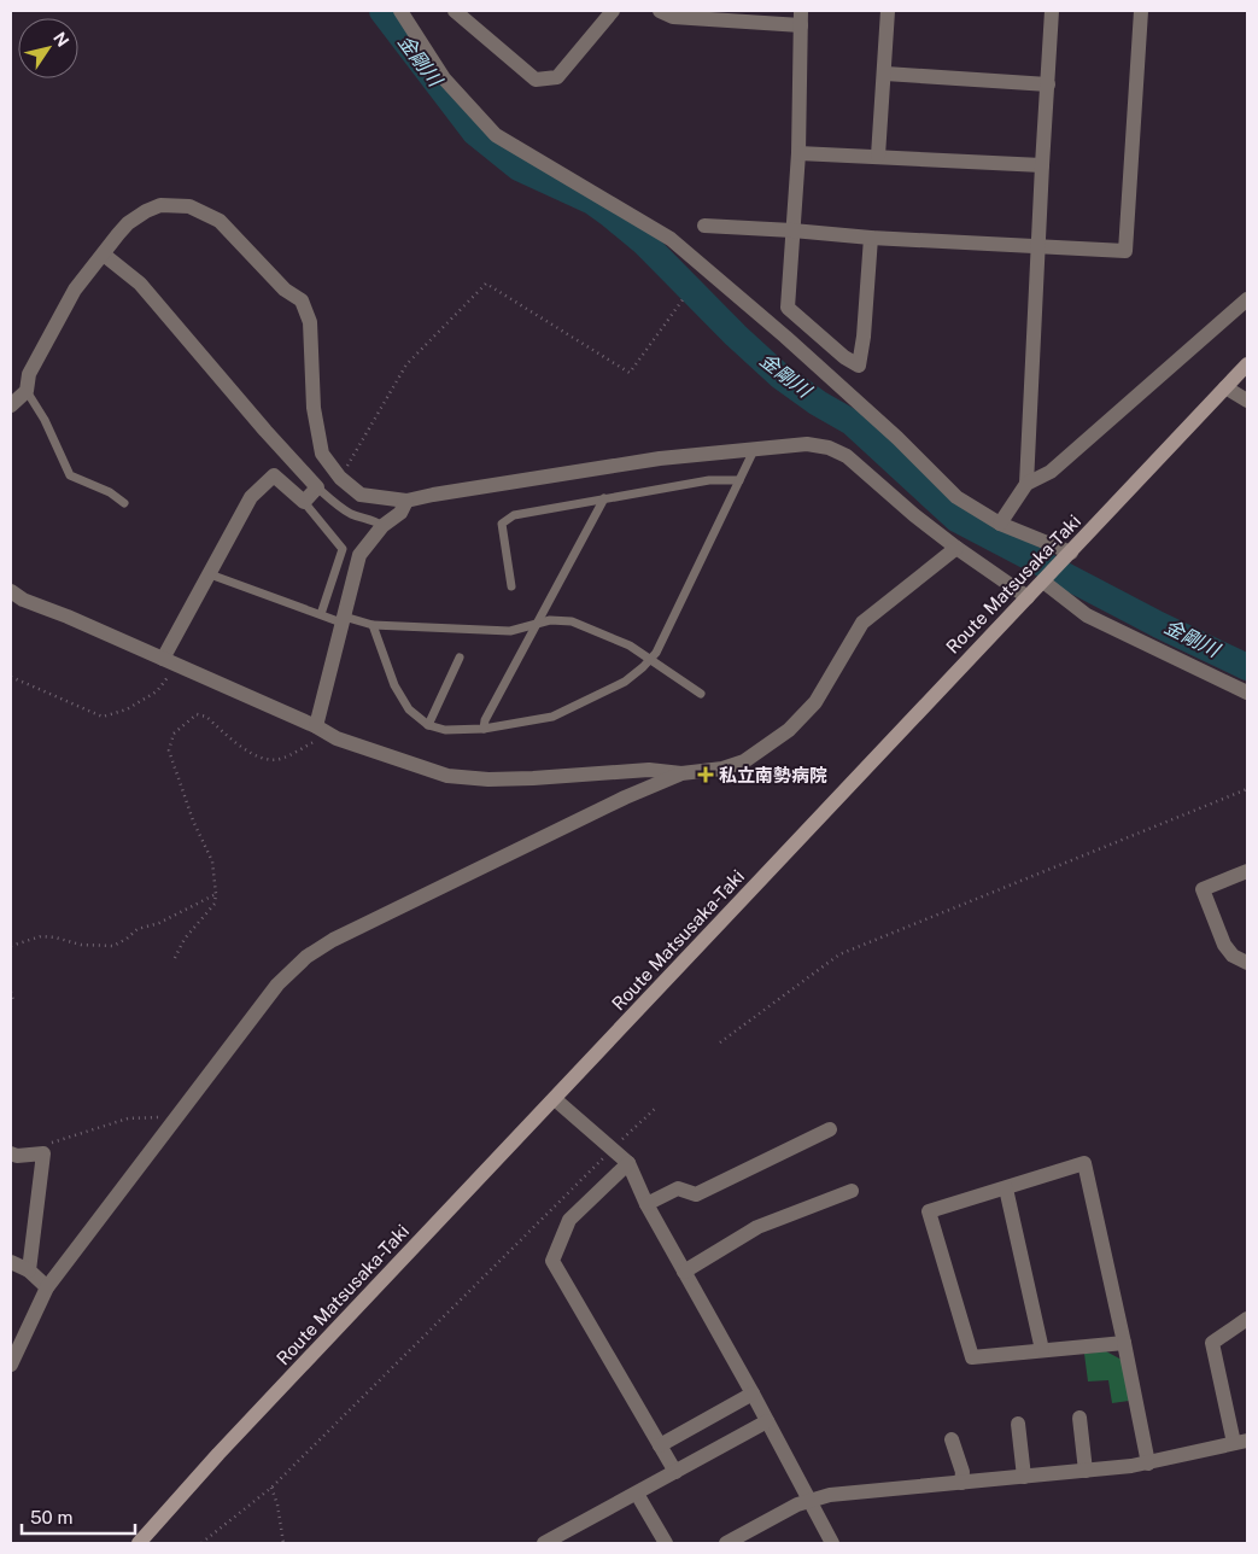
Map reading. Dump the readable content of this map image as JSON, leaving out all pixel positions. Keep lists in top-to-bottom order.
{
  "streets": {
    "main road": ["Route Matsusaka-Taki"]
  },
  "water": ["金剛川"],
  "places": {
    "health": ["私立南勢病院"]
  },
  "scale_bar": "50 m",
  "north": "top right"
}
